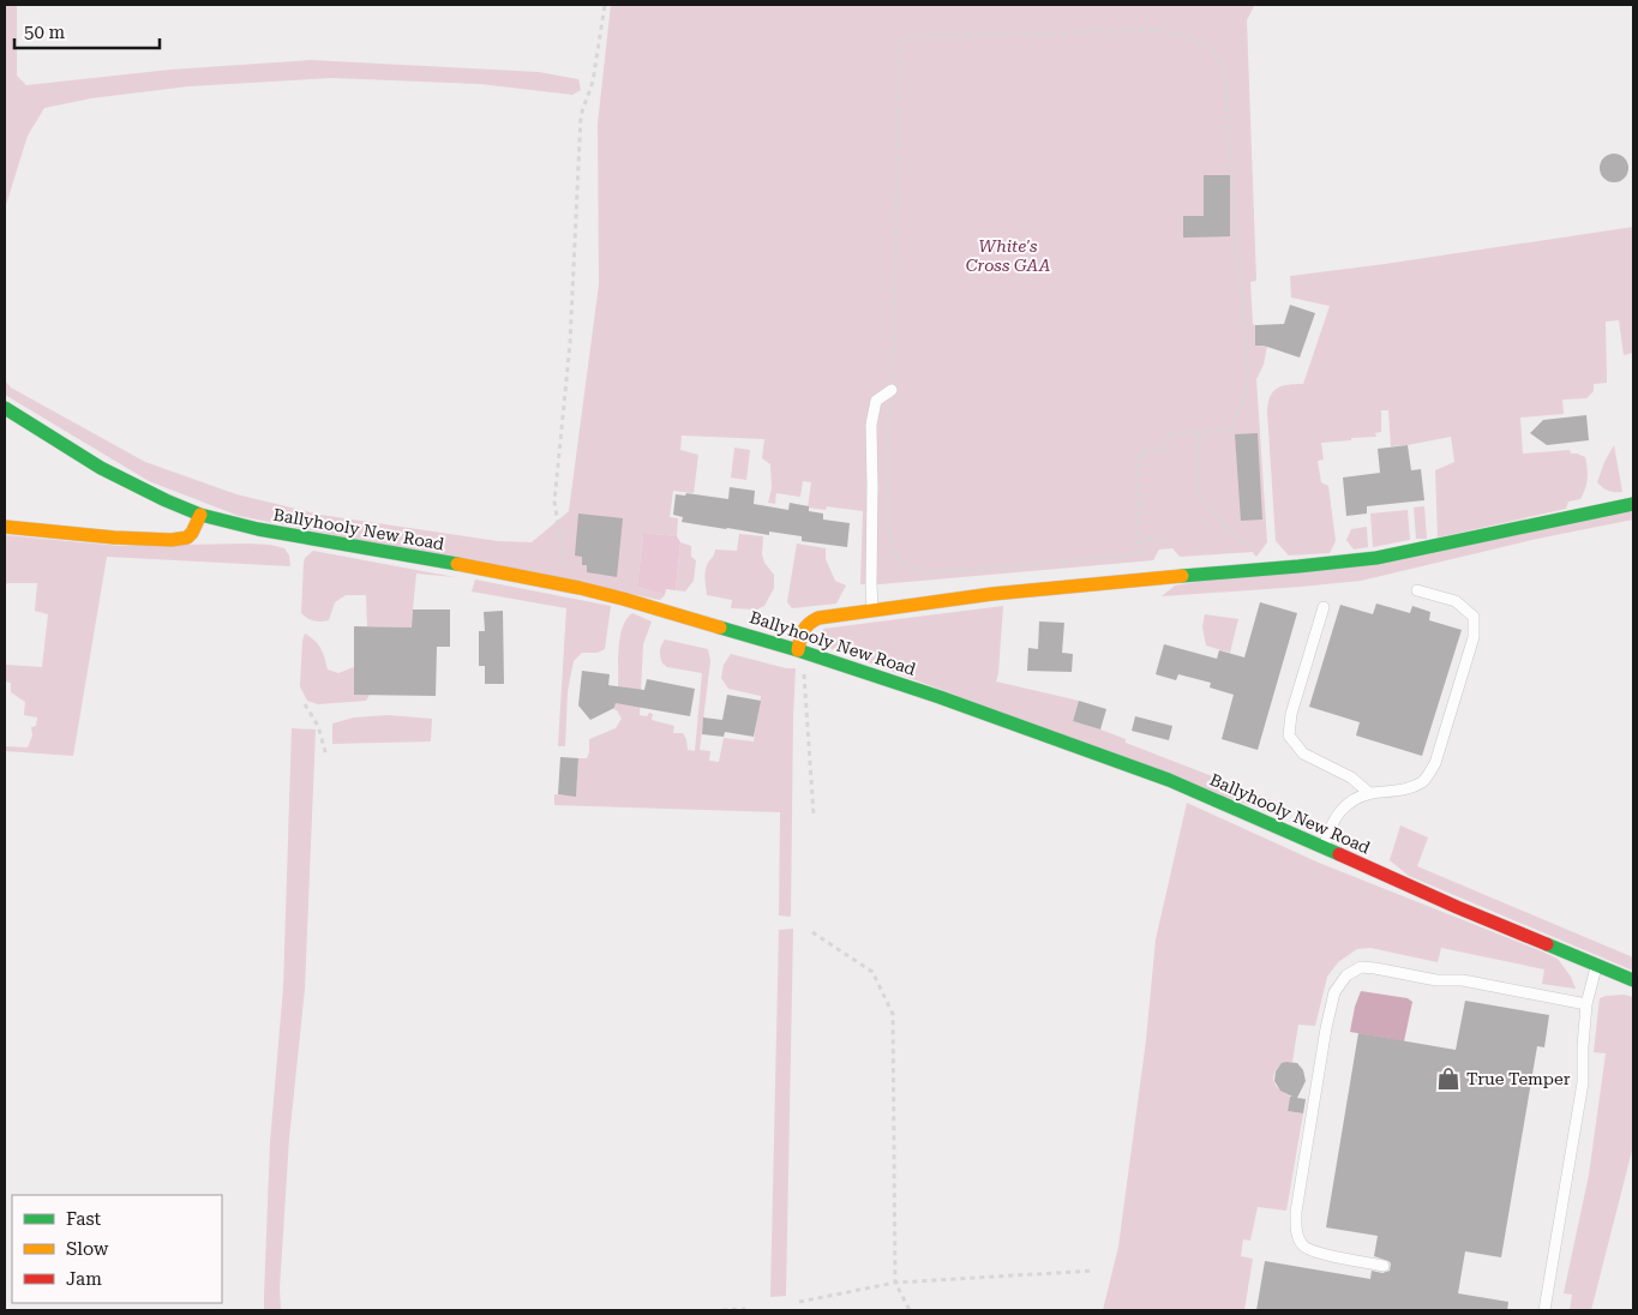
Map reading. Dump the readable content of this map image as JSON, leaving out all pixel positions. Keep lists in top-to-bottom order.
{
  "streets": {
    "main road": ["Ballyhooly New Road"]
  },
  "parks": ["White's Cross GAA"],
  "places": {
    "shop": ["True Temper"]
  },
  "legend": ["Fast", "Slow", "Jam"],
  "scale_bar": "50 m"
}
